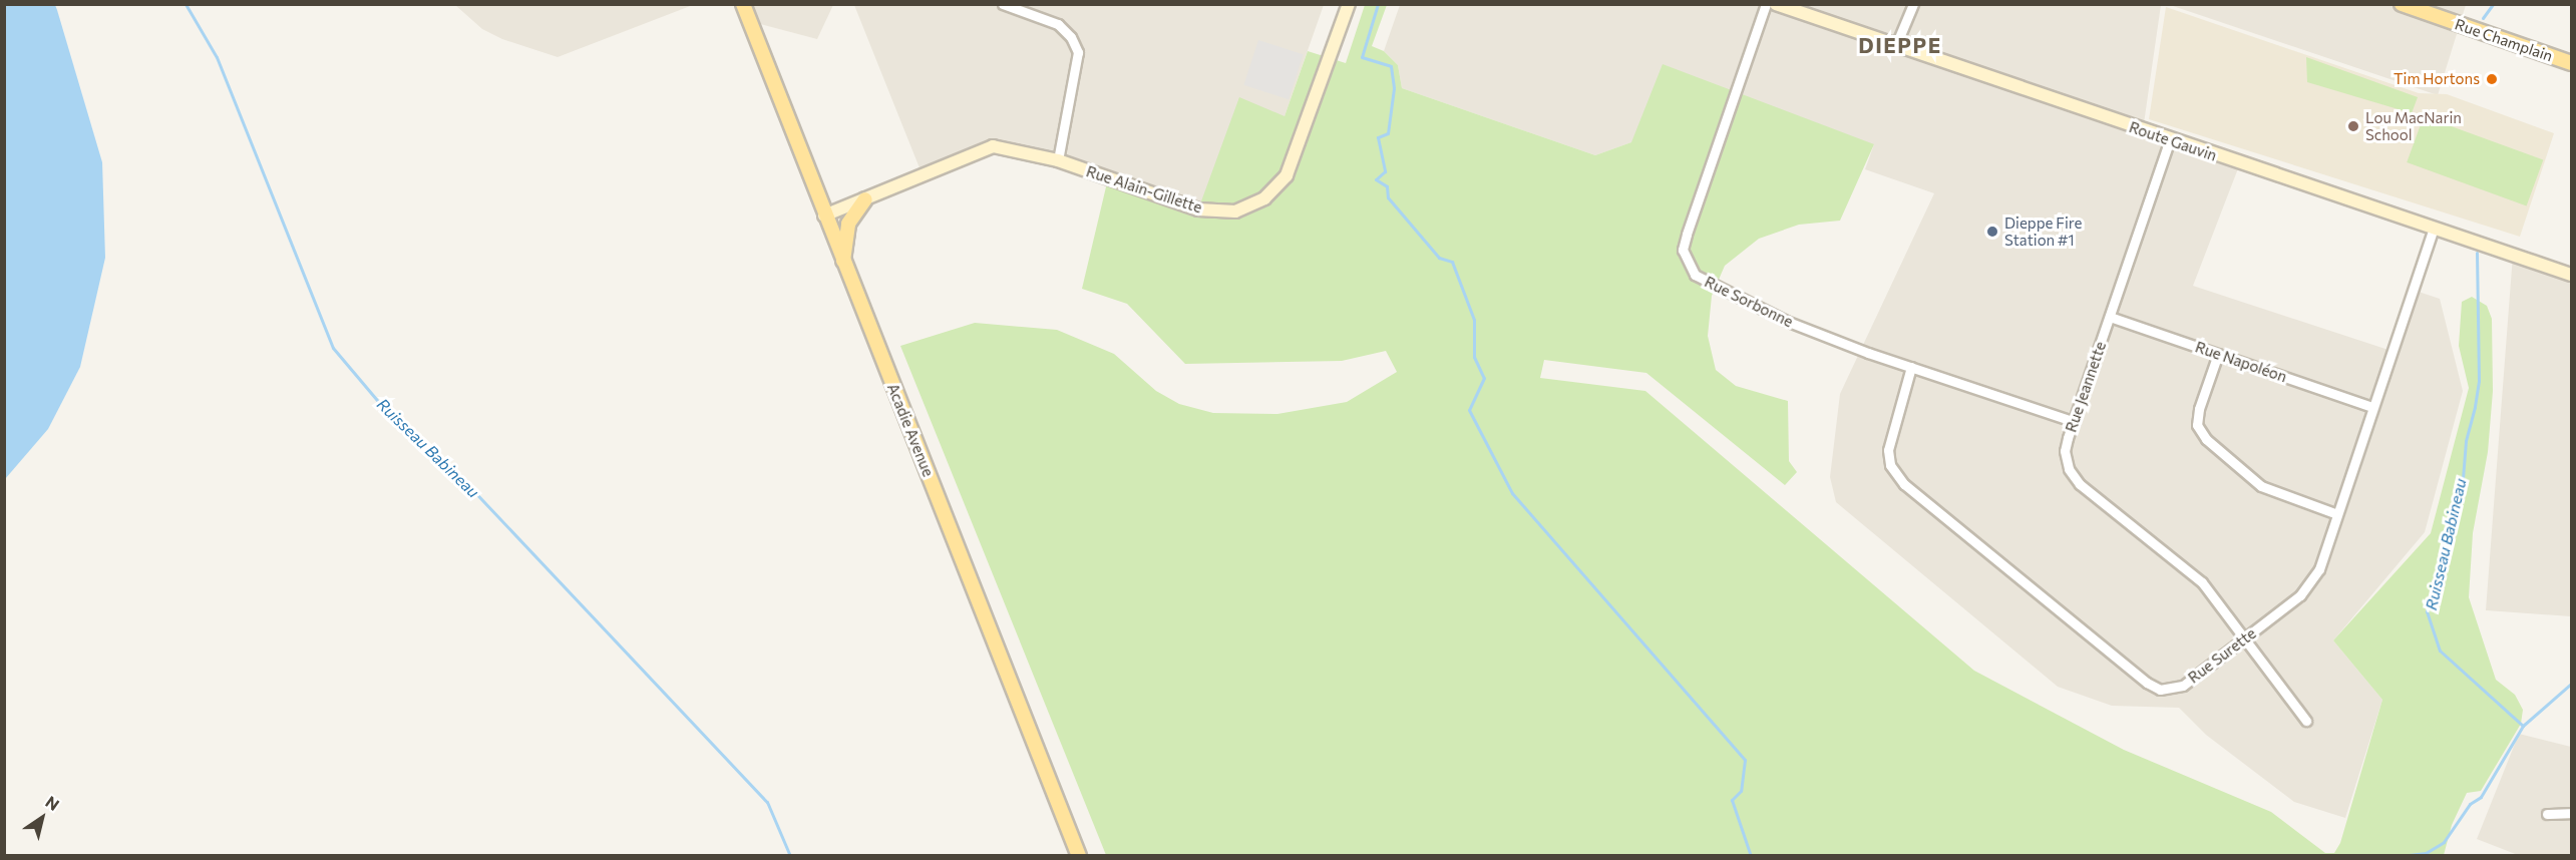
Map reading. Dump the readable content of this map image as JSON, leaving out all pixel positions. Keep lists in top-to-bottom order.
{
  "streets": {
    "main road": ["Rue Champlain", "Acadie Avenue"],
    "street": [
      "Route Gauvin",
      "Rue Alain-Gillette",
      "Rue Sorbonne",
      "Rue Napoléon",
      "Rue Jeannette",
      "Rue Surette"
    ]
  },
  "crossings": [
    ["Route Gauvin", "Rue Jeannette"],
    ["Route Gauvin", "Rue Surette"],
    ["Rue Alain-Gillette", "Acadie Avenue"],
    ["Rue Sorbonne", "Rue Jeannette"],
    ["Rue Sorbonne", "Rue Surette"],
    ["Rue Napoléon", "Rue Jeannette"],
    ["Rue Napoléon", "Rue Surette"],
    ["Rue Jeannette", "Rue Surette"]
  ],
  "districts": ["DIEPPE"],
  "water": ["Ruisseau Babineau"],
  "places": ["Tim Hortons", "Lou MacNarin School", "Dieppe Fire Station #1"],
  "north": "top right"
}
